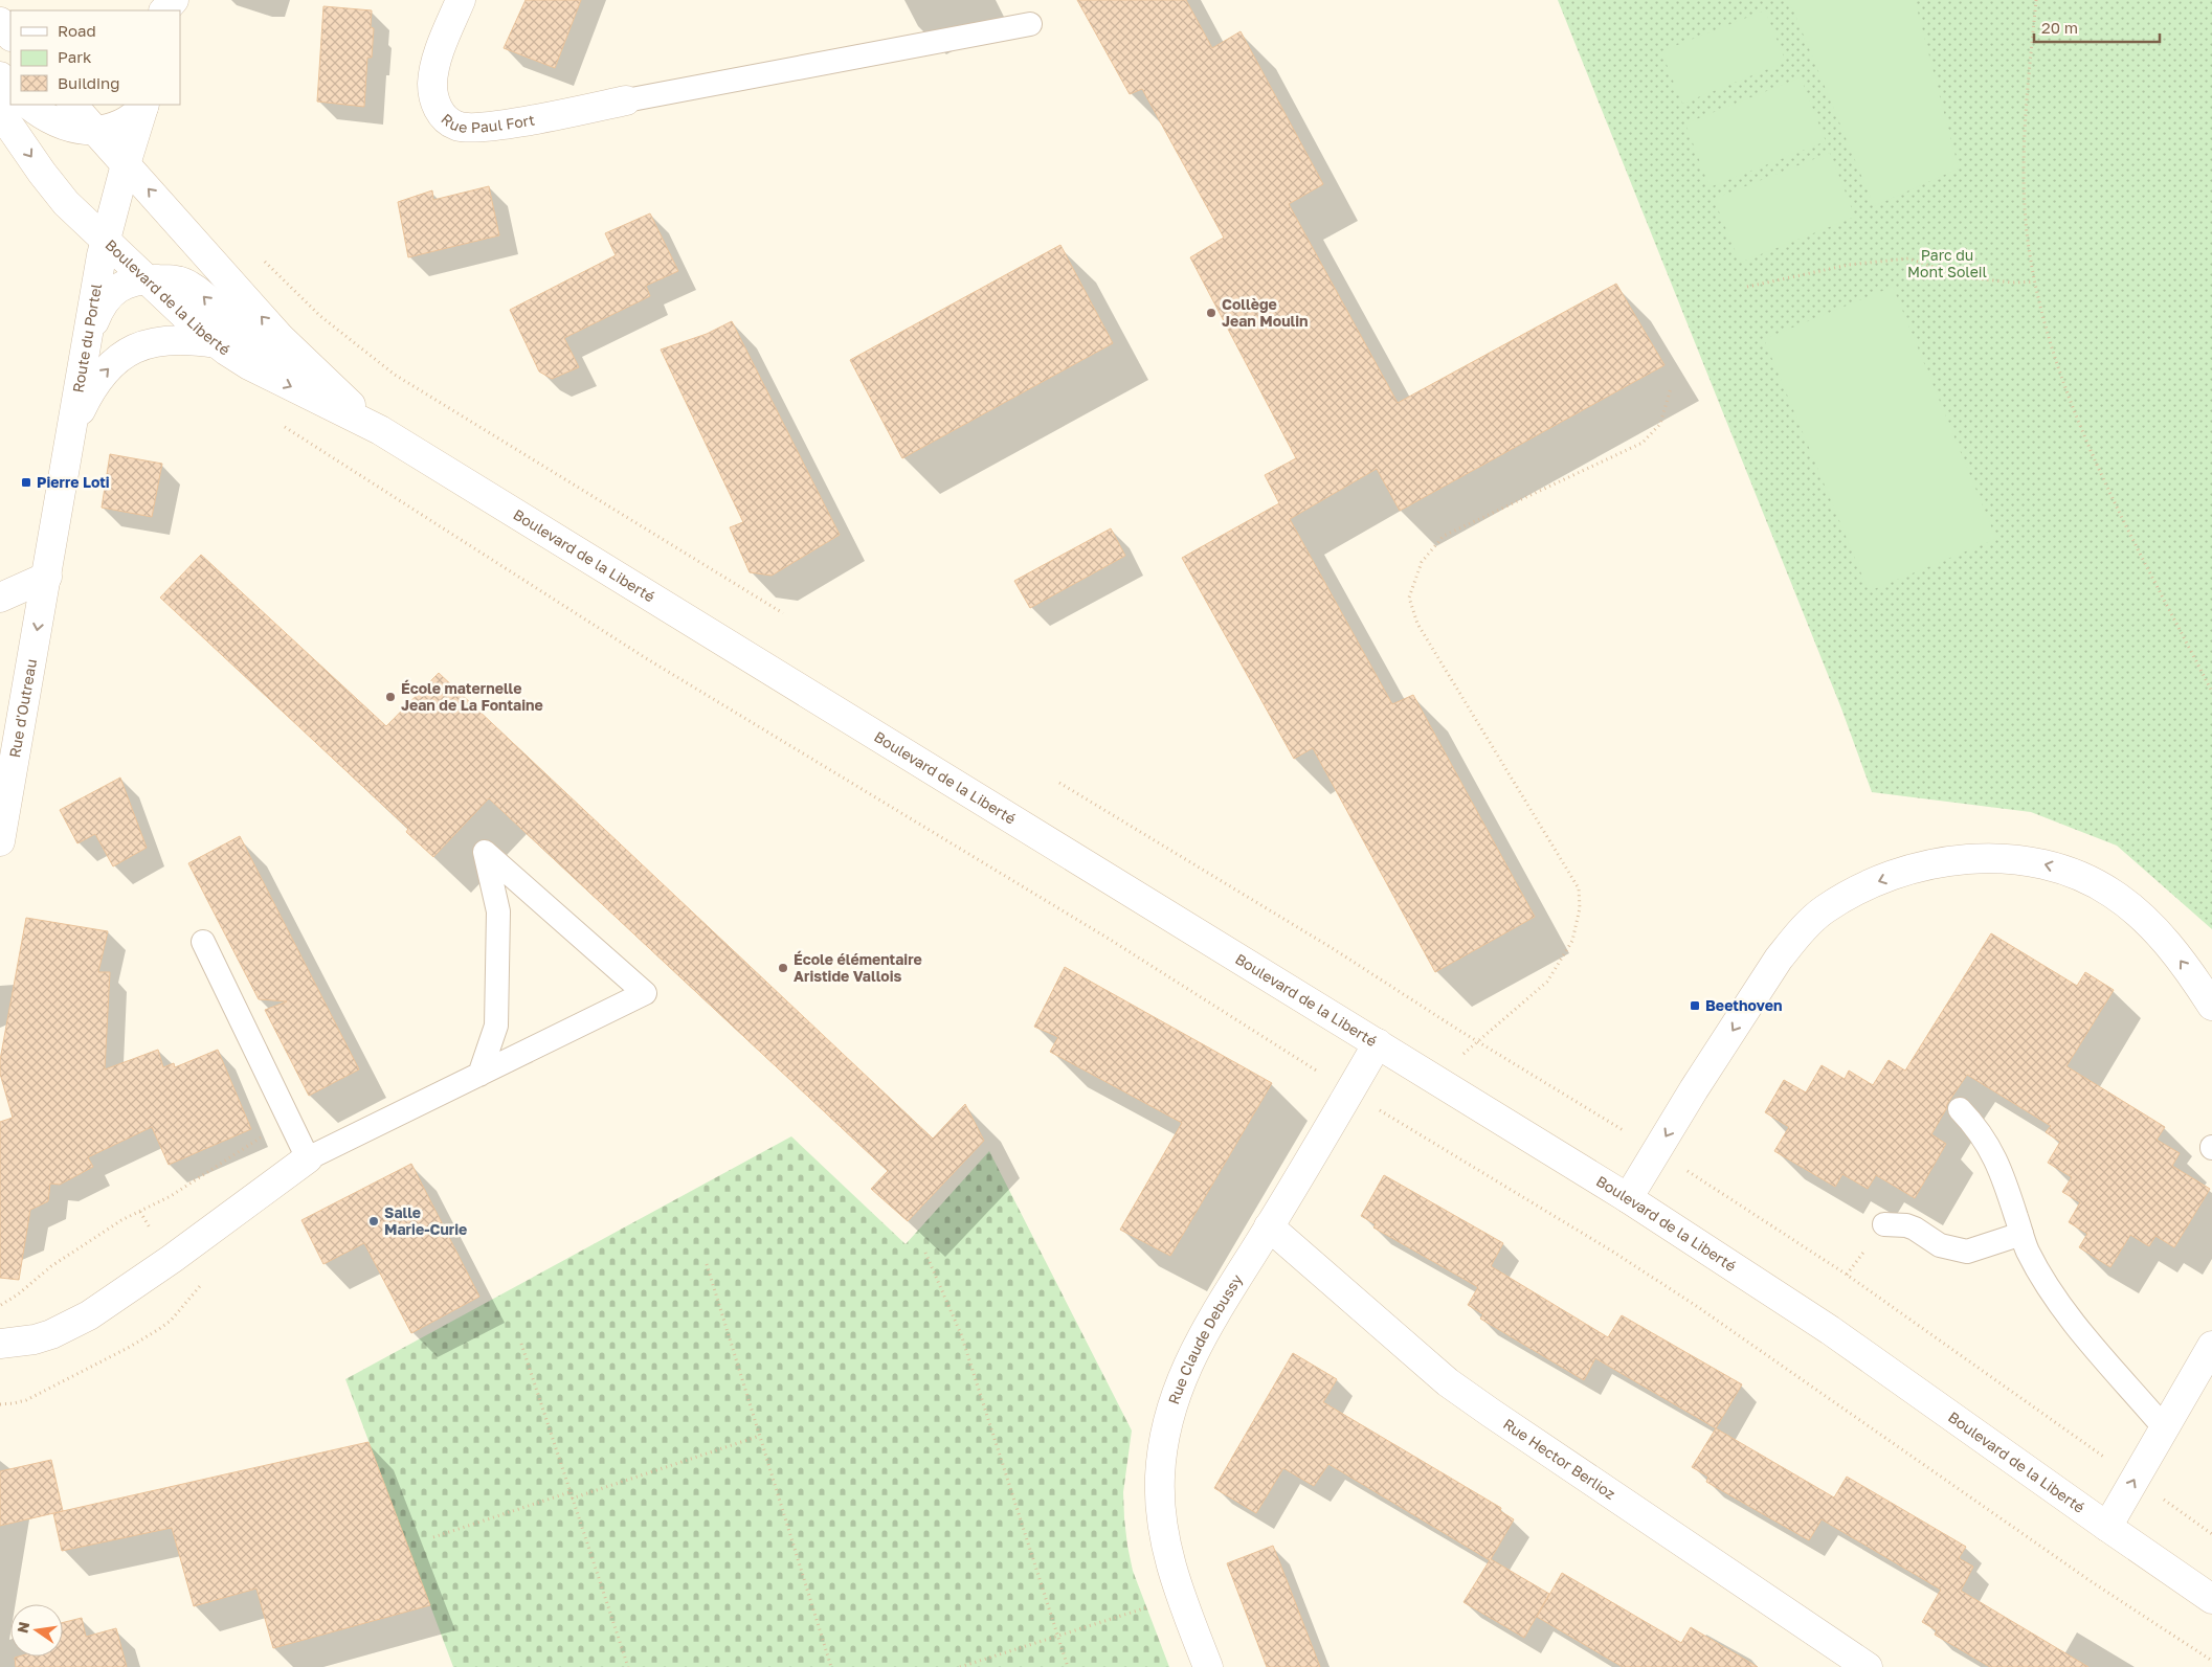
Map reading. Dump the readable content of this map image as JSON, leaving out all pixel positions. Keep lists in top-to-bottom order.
{
  "streets": {
    "street": [
      "Rue Paul Fort",
      "Boulevard de la Liberté",
      "Route du Portel",
      "Rue d'Outreau",
      "Rue Claude Debussy",
      "Rue Hector Berlioz"
    ]
  },
  "crossings": [
    ["Boulevard de la Liberté", "Route du Portel"],
    ["Boulevard de la Liberté", "Rue Claude Debussy"],
    ["Route du Portel", "Rue d'Outreau"],
    ["Rue Claude Debussy", "Rue Hector Berlioz"]
  ],
  "one_way": ["Rue d'Outreau"],
  "parks": ["Parc du Mont Soleil"],
  "places": {
    "other": [
      "Collège Jean Moulin",
      "École maternelle Jean de La Fontaine",
      "École élémentaire Aristide Vallois",
      "Salle Marie-Curie"
    ],
    "transit": ["Pierre Loti", "Beethoven"]
  },
  "legend": ["Road", "Park", "Building"],
  "scale_bar": "20 m",
  "north": "left"
}
